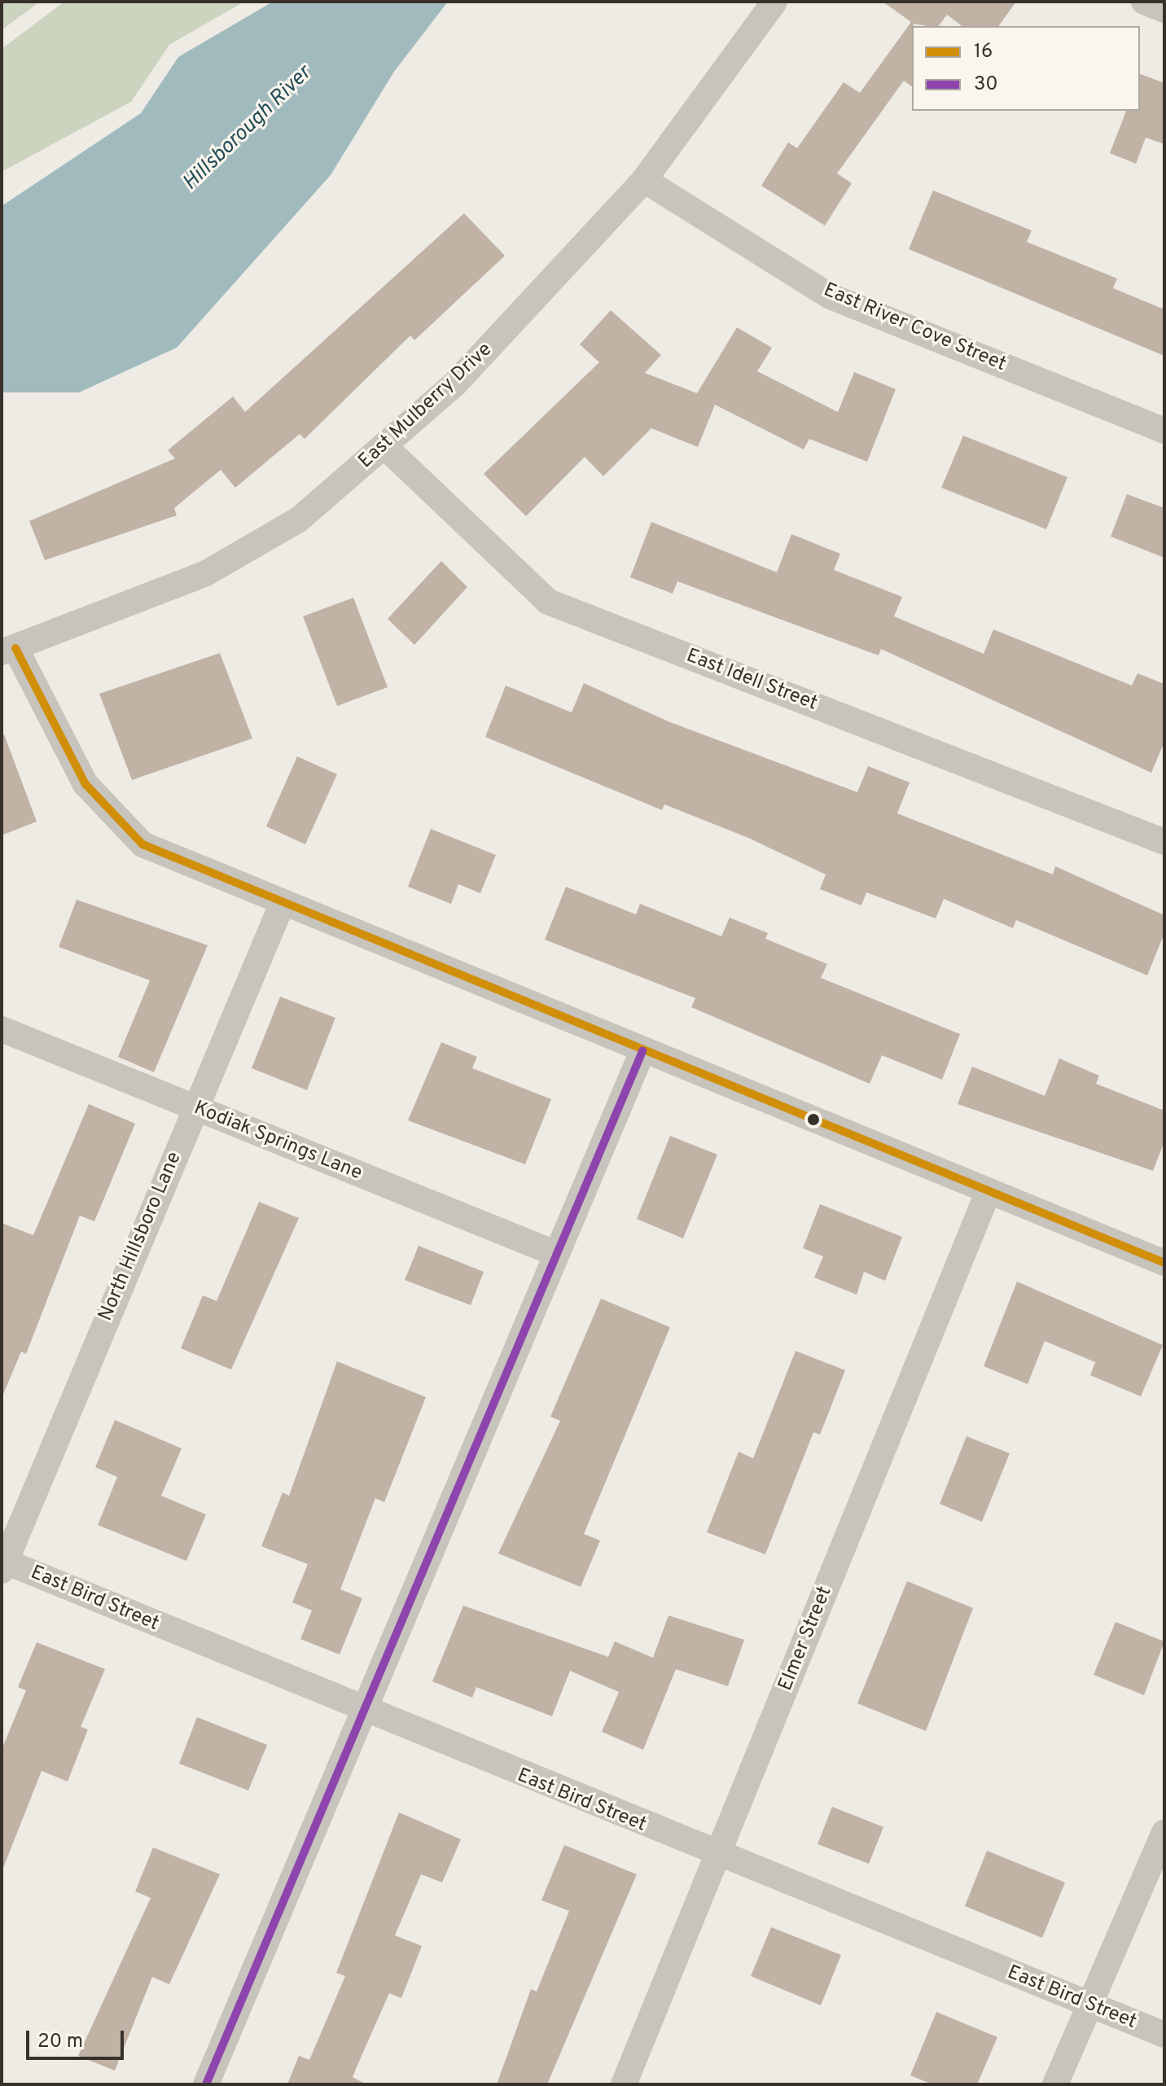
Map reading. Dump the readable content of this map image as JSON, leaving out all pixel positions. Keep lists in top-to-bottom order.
{
  "streets": {
    "street": [
      "East River Cove Street",
      "East Mulberry Drive",
      "East Idell Street",
      "Kodiak Springs Lane",
      "North Hillsboro Lane",
      "East Bird Street",
      "Elmer Street"
    ]
  },
  "crossings": [
    ["East River Cove Street", "East Mulberry Drive"],
    ["East Mulberry Drive", "East Idell Street"],
    ["Kodiak Springs Lane", "North Hillsboro Lane"],
    ["North Hillsboro Lane", "East Bird Street"],
    ["East Bird Street", "Elmer Street"]
  ],
  "water": ["Hillsborough River"],
  "lines": ["transit line 16", "transit line 30"],
  "legend": ["16", "30"],
  "scale_bar": "20 m"
}
